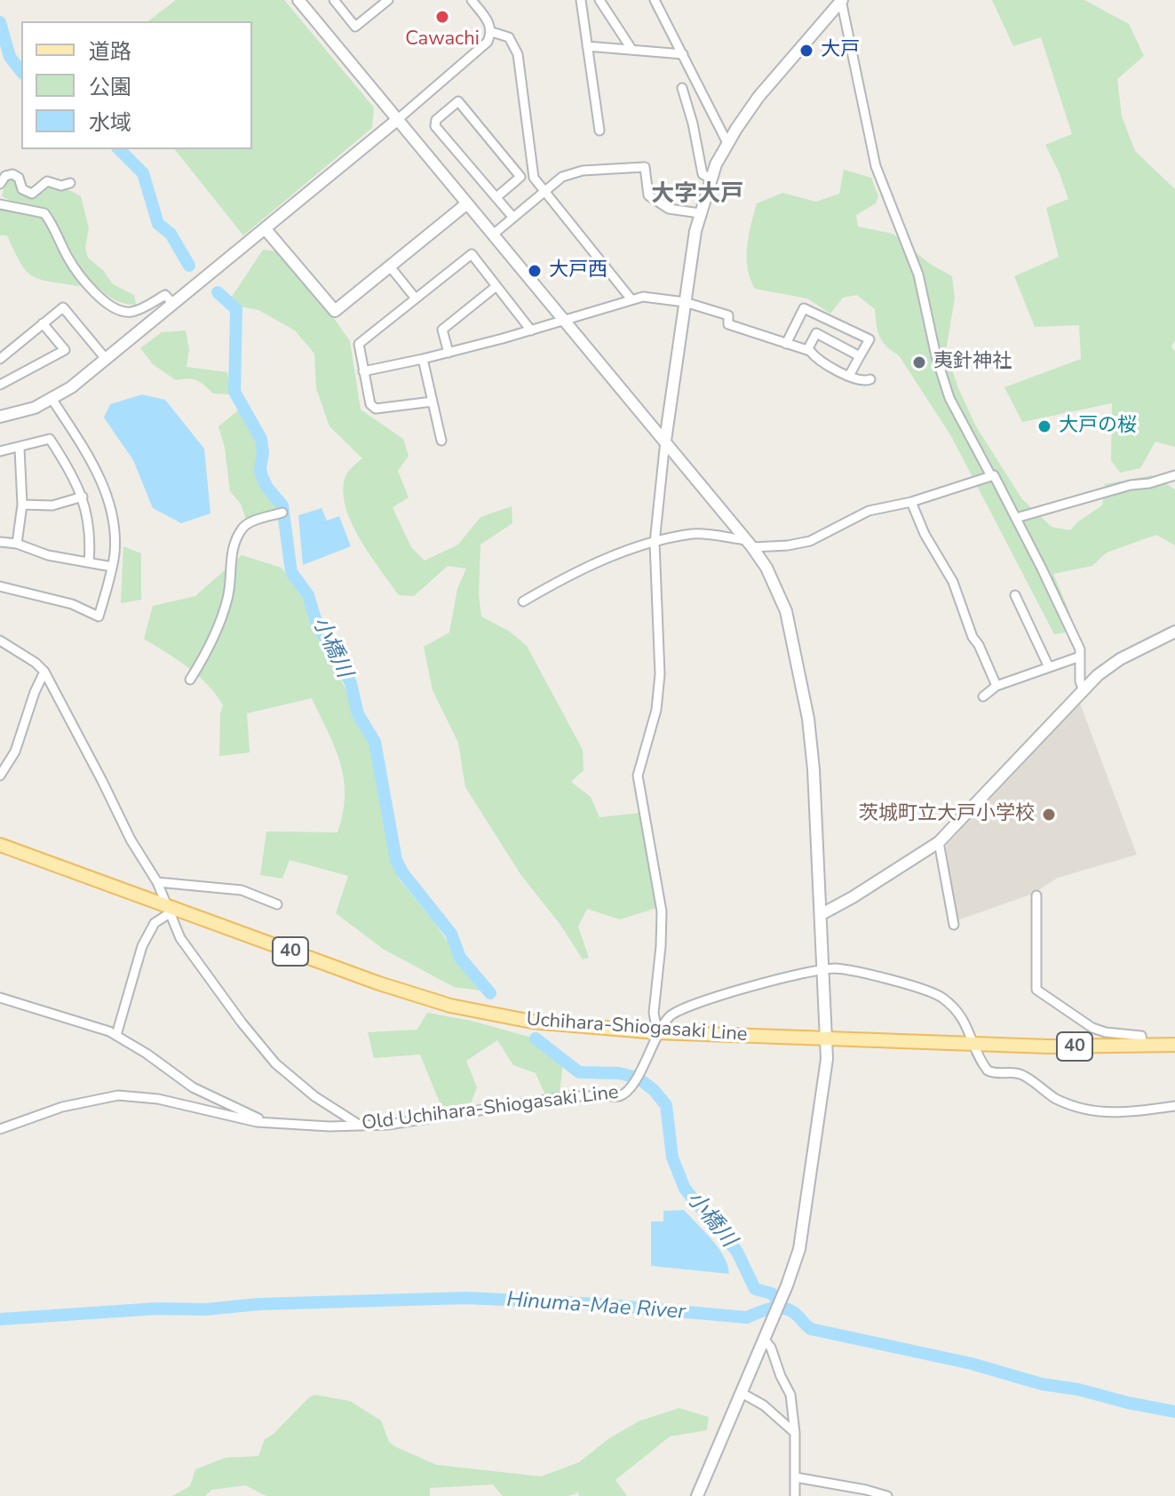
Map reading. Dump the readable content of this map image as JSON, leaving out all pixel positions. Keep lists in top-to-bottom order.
{
  "streets": {
    "main road": ["40", "Uchihara-Shiogasaki Line"],
    "street": ["Old Uchihara-Shiogasaki Line"]
  },
  "crossings": [
    ["Uchihara-Shiogasaki Line", "Old Uchihara-Shiogasaki Line"]
  ],
  "districts": ["大字大戸"],
  "water": ["小橋川", "Hinuma-Mae River"],
  "places": [
    "Cawachi",
    "大戸",
    "大戸西",
    "夷針神社",
    "大戸の桜",
    "茨城町立大戸小学校"
  ],
  "legend": ["道路", "公園", "水域"]
}
